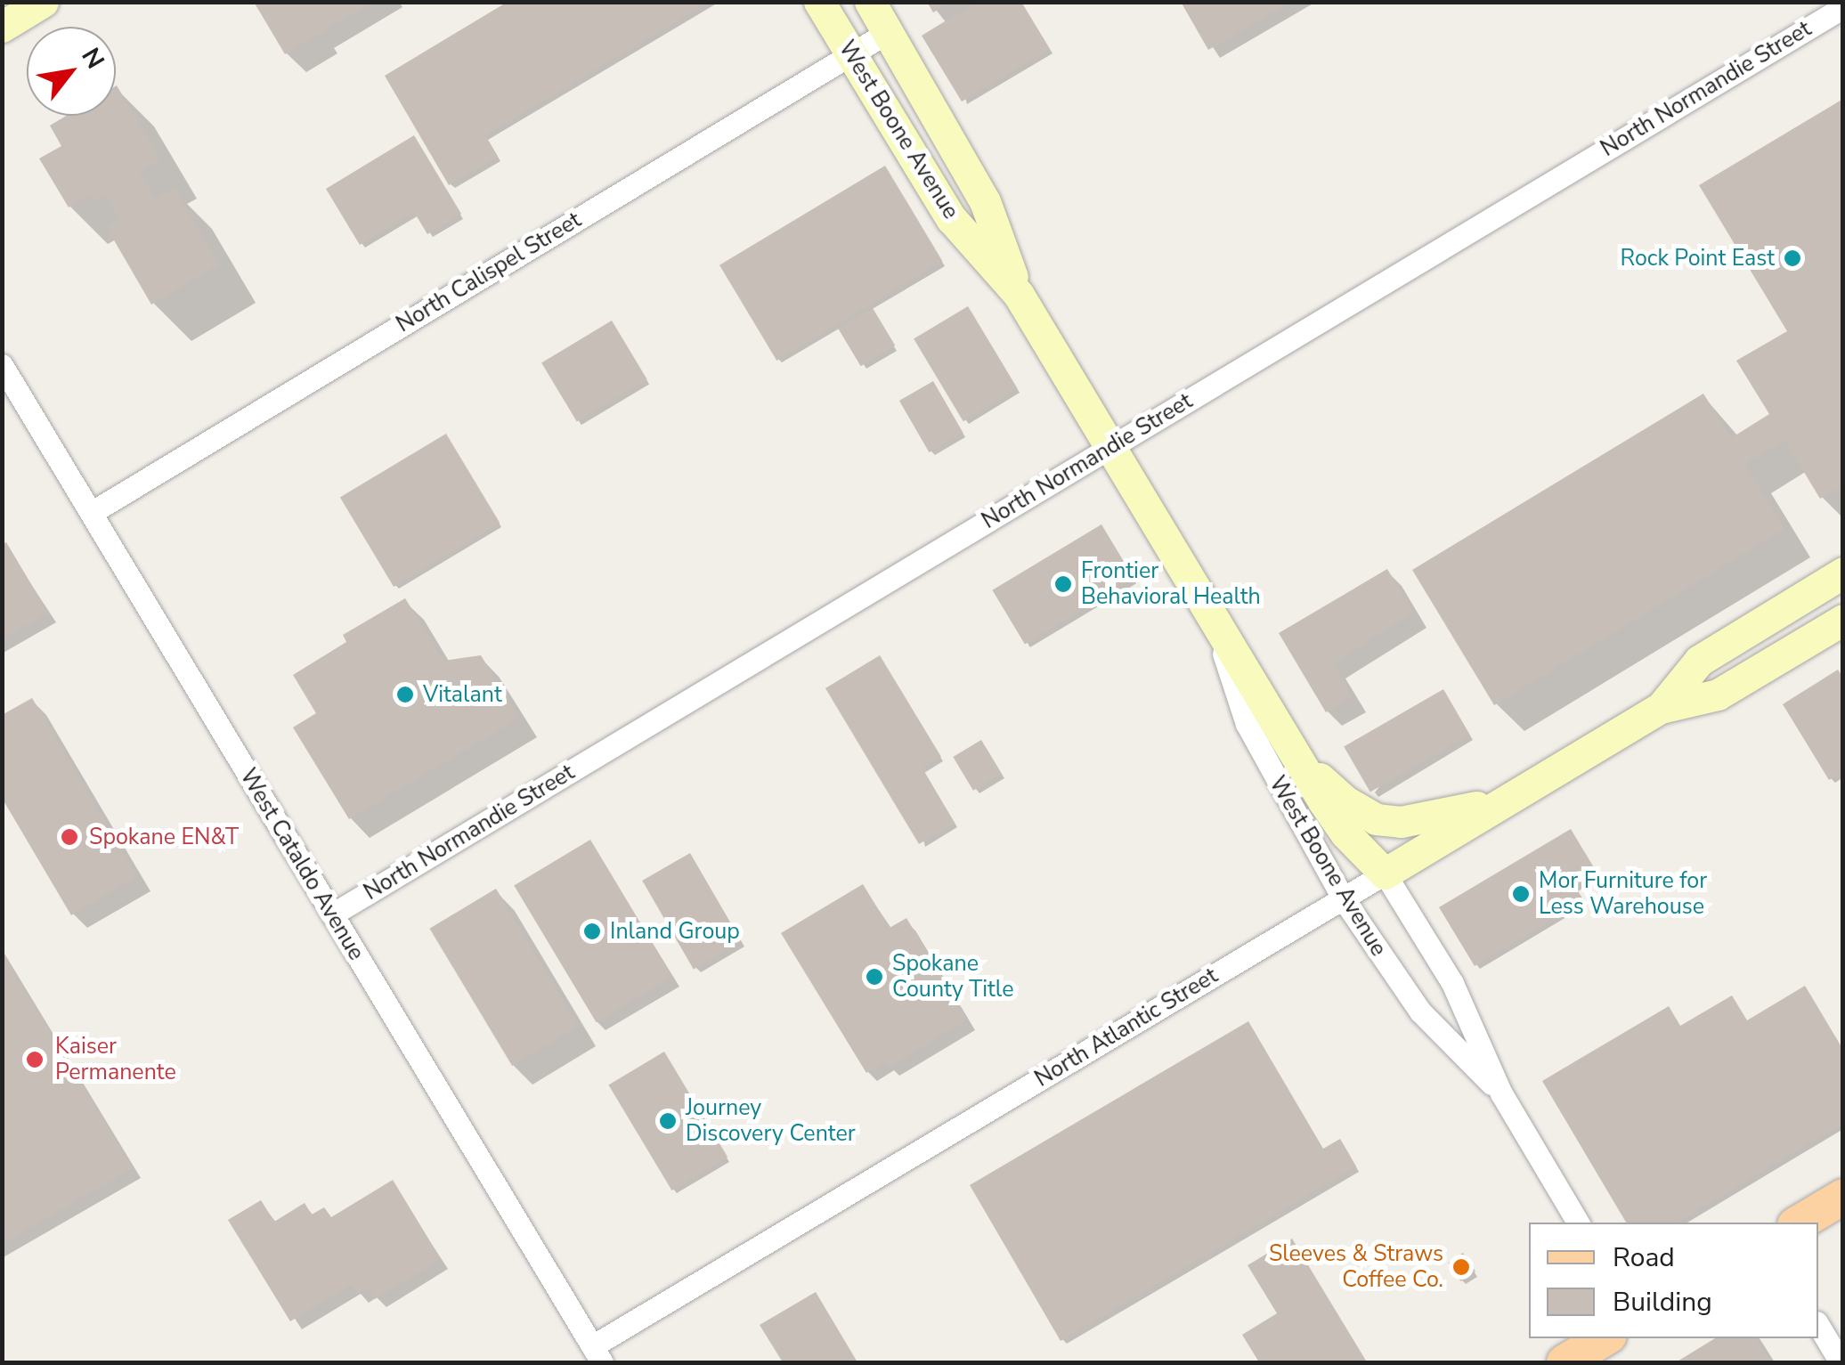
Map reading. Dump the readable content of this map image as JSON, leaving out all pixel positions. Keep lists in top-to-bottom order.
{
  "streets": {
    "street": [
      "North Normandie Street",
      "West Boone Avenue",
      "North Calispel Street",
      "West Cataldo Avenue",
      "North Atlantic Street"
    ]
  },
  "crossings": [
    ["North Normandie Street", "West Boone Avenue"],
    ["North Normandie Street", "West Cataldo Avenue"],
    ["West Boone Avenue", "North Calispel Street"],
    ["West Boone Avenue", "North Atlantic Street"],
    ["North Calispel Street", "West Cataldo Avenue"],
    ["West Cataldo Avenue", "North Atlantic Street"]
  ],
  "places": [
    "Rock Point East",
    "Frontier Behavioral Health",
    "Vitalant",
    "Spokane EN&T",
    "Mor Furniture for Less Warehouse",
    "Inland Group",
    "Spokane County Title",
    "Kaiser Permanente",
    "Journey Discovery Center",
    "Sleeves & Straws Coffee Co."
  ],
  "legend": ["Road", "Building"],
  "north": "top right"
}
